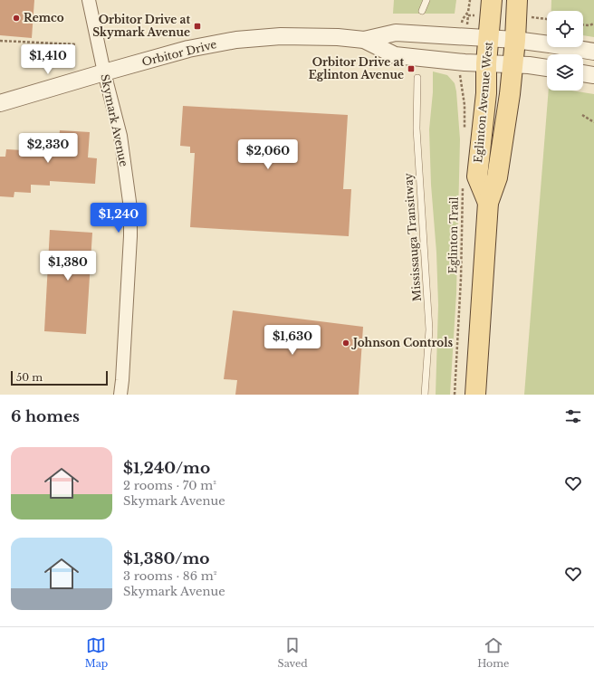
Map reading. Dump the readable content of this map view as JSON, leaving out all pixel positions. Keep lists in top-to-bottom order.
{
  "streets": {
    "main road": ["Eglinton Avenue West"],
    "street": ["Orbitor Drive", "Skymark Avenue"],
    "lane": ["Mississauga Transitway"],
    "path": ["Eglinton Trail"]
  },
  "crossings": [
    ["Orbitor Drive", "Eglinton Avenue West"],
    ["Orbitor Drive", "Skymark Avenue"]
  ],
  "places": {
    "other": ["Remco", "Johnson Controls"],
    "transit": ["Orbitor Drive at Skymark Avenue", "Orbitor Drive at Eglinton Avenue"]
  },
  "scale_bar": "50 m",
  "page": {
    "price": [
      "$1,410",
      "$2,330",
      "$2,060",
      "$1,240",
      "$1,380",
      "$1,630"
    ],
    "scale": "50 m",
    "heading": "6 homes",
    "list": [
      {
        "name": "$1,240/mo",
        "note": "2 rooms · 70 m² · Skymark Avenue"
      },
      {
        "name": "$1,380/mo",
        "note": "3 rooms · 86 m² · Skymark Avenue"
      }
    ],
    "tabs": ["Map", "Saved", "Home"]
  }
}
